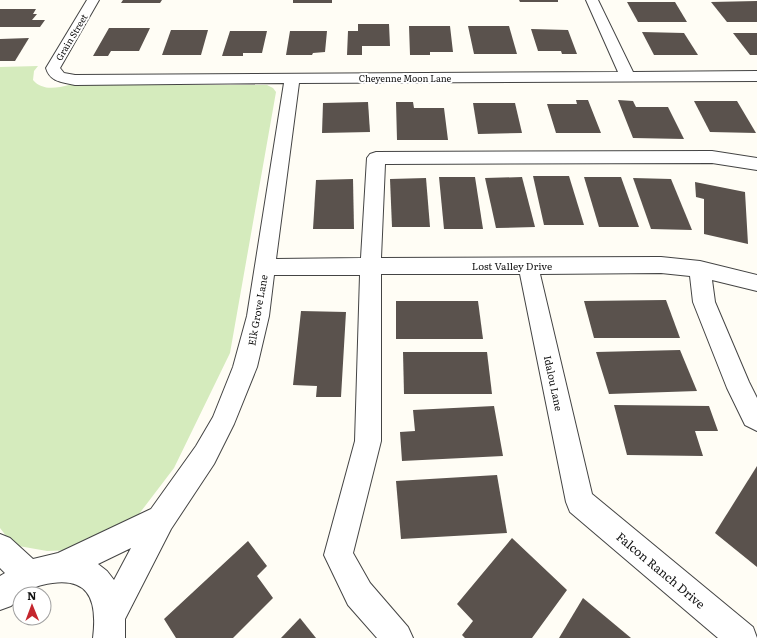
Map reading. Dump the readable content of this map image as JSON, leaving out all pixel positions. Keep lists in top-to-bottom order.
{
  "streets": {
    "street": [
      "Grain Street",
      "Cheyenne Moon Lane",
      "Lost Valley Drive",
      "Elk Grove Lane",
      "Idalou Lane",
      "Falcon Ranch Drive"
    ]
  },
  "crossings": [
    ["Grain Street", "Cheyenne Moon Lane"],
    ["Cheyenne Moon Lane", "Elk Grove Lane"],
    ["Lost Valley Drive", "Elk Grove Lane"],
    ["Lost Valley Drive", "Idalou Lane"],
    ["Idalou Lane", "Falcon Ranch Drive"]
  ],
  "north": "top"
}
